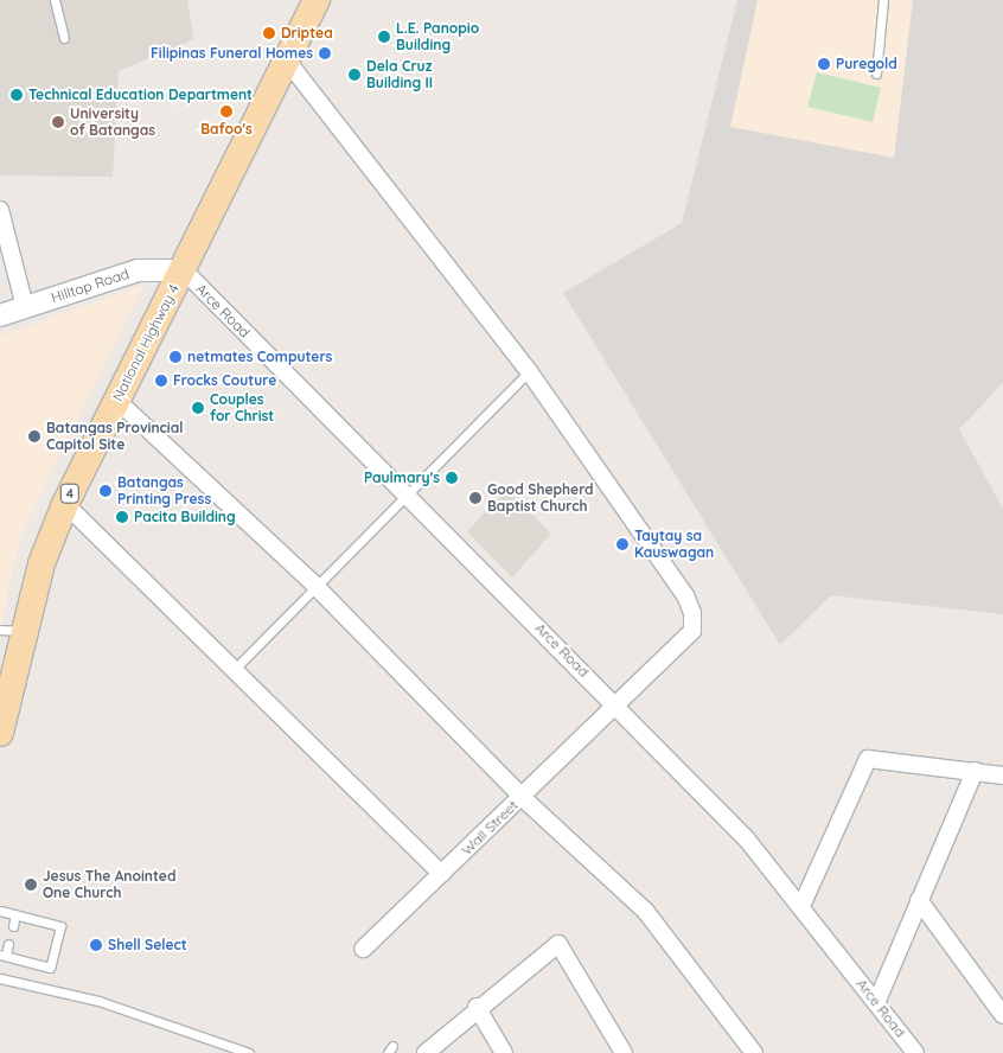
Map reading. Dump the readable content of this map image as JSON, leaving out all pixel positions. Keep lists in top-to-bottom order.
{
  "streets": {
    "main road": ["National Highway 4", "4"],
    "street": ["Hilltop Road", "Arce Road", "Wall Street"]
  },
  "crossings": [
    ["Hilltop Road", "Arce Road"],
    ["Hilltop Road", "National Highway 4"],
    ["Arce Road", "National Highway 4"],
    ["Arce Road", "Wall Street"],
    ["National Highway 4", "Wall Street"]
  ],
  "places": [
    "Driptea",
    "L.E. Panopio Building",
    "Filipinas Funeral Homes",
    "Puregold",
    "Dela Cruz Building II",
    "Technical Education Department",
    "Bafoo's",
    "University of Batangas",
    "netmates Computers",
    "Frocks Couture",
    "Couples for Christ",
    "Batangas Provincial Capitol Site",
    "Paulmary's",
    "Batangas Printing Press",
    "Good Shepherd Baptist Church",
    "Pacita Building",
    "Taytay sa Kauswagan",
    "Jesus The Anointed One Church",
    "Shell Select"
  ]
}
